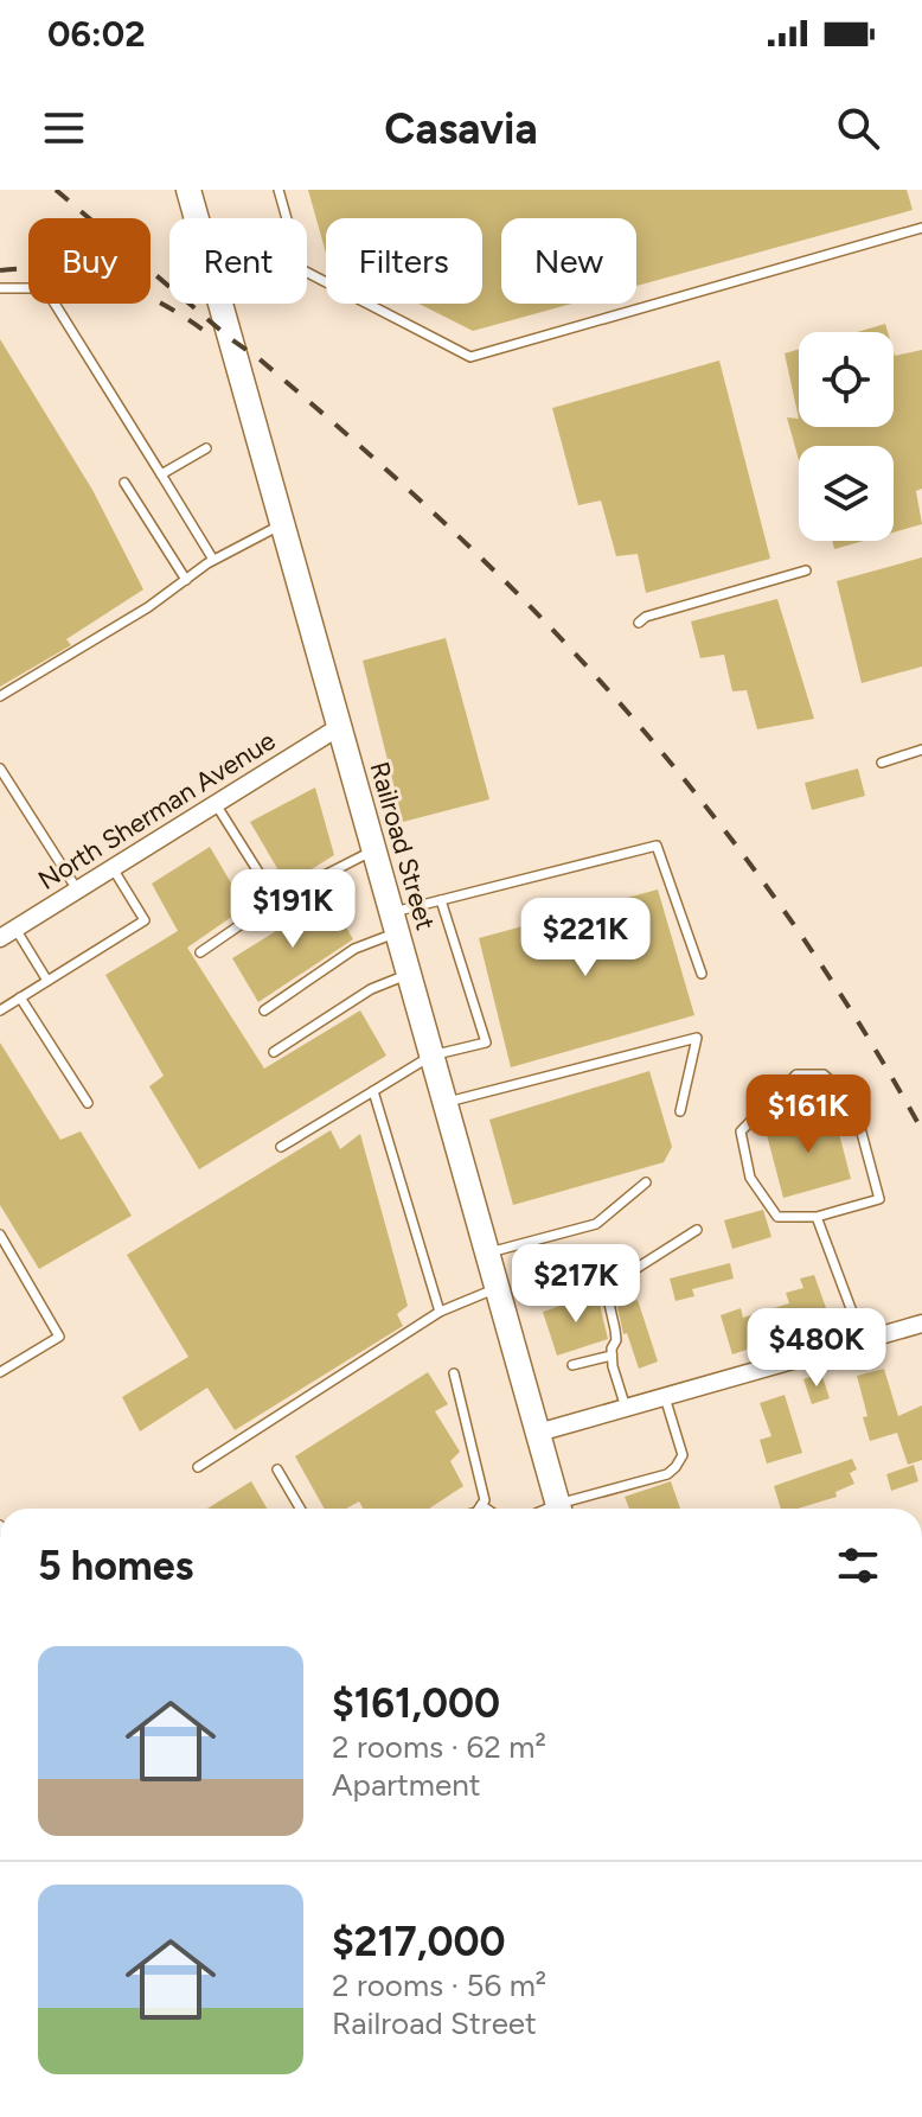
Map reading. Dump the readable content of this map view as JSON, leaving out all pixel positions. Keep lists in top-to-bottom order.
{
  "streets": {
    "main road": ["Railroad Street"],
    "street": ["North Sherman Avenue"]
  },
  "crossings": [
    ["North Sherman Avenue", "Railroad Street"]
  ],
  "page": {
    "status": "06:02",
    "header": "Casavia",
    "chip": [
      "Buy",
      "Rent",
      "Filters",
      "New"
    ],
    "price": [
      "$191K",
      "$221K",
      "$161K",
      "$217K",
      "$480K"
    ],
    "heading": "5 homes",
    "list": [
      {
        "name": "$161,000",
        "note": "2 rooms · 62 m² · Apartment"
      },
      {
        "name": "$217,000",
        "note": "2 rooms · 56 m² · Railroad Street"
      }
    ]
  }
}
